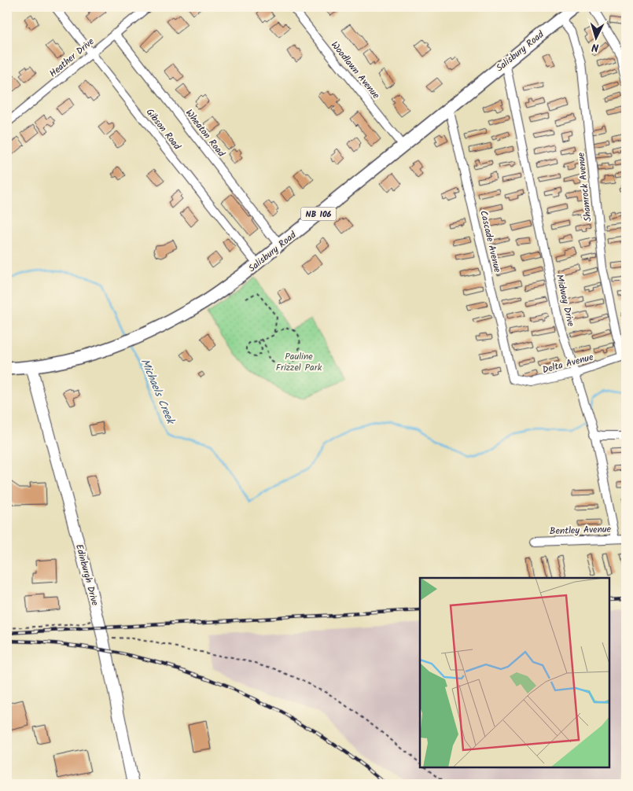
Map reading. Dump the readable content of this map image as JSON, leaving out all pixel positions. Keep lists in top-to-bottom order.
{
  "streets": {
    "main road": ["Salisbury Road", "NB 106"],
    "street": [
      "Heather Drive",
      "Woodlawn Avenue",
      "Gibson Road",
      "Wheaton Road",
      "Shamrock Avenue",
      "Cascade Avenue",
      "Midway Drive",
      "Delta Avenue",
      "Bentley Avenue",
      "Edinburgh Drive"
    ]
  },
  "crossings": [
    ["Salisbury Road", "Woodlawn Avenue"],
    ["Salisbury Road", "Gibson Road"],
    ["Salisbury Road", "Wheaton Road"],
    ["Salisbury Road", "Shamrock Avenue"],
    ["Salisbury Road", "Cascade Avenue"],
    ["Salisbury Road", "Midway Drive"],
    ["Salisbury Road", "Edinburgh Drive"],
    ["Heather Drive", "Gibson Road"],
    ["Heather Drive", "Wheaton Road"],
    ["Shamrock Avenue", "Delta Avenue"],
    ["Cascade Avenue", "Delta Avenue"],
    ["Midway Drive", "Delta Avenue"],
    ["Midway Drive", "Bentley Avenue"]
  ],
  "water": ["Michaels Creek"],
  "parks": ["Pauline Frizzel Park"],
  "north": "bottom"
}
